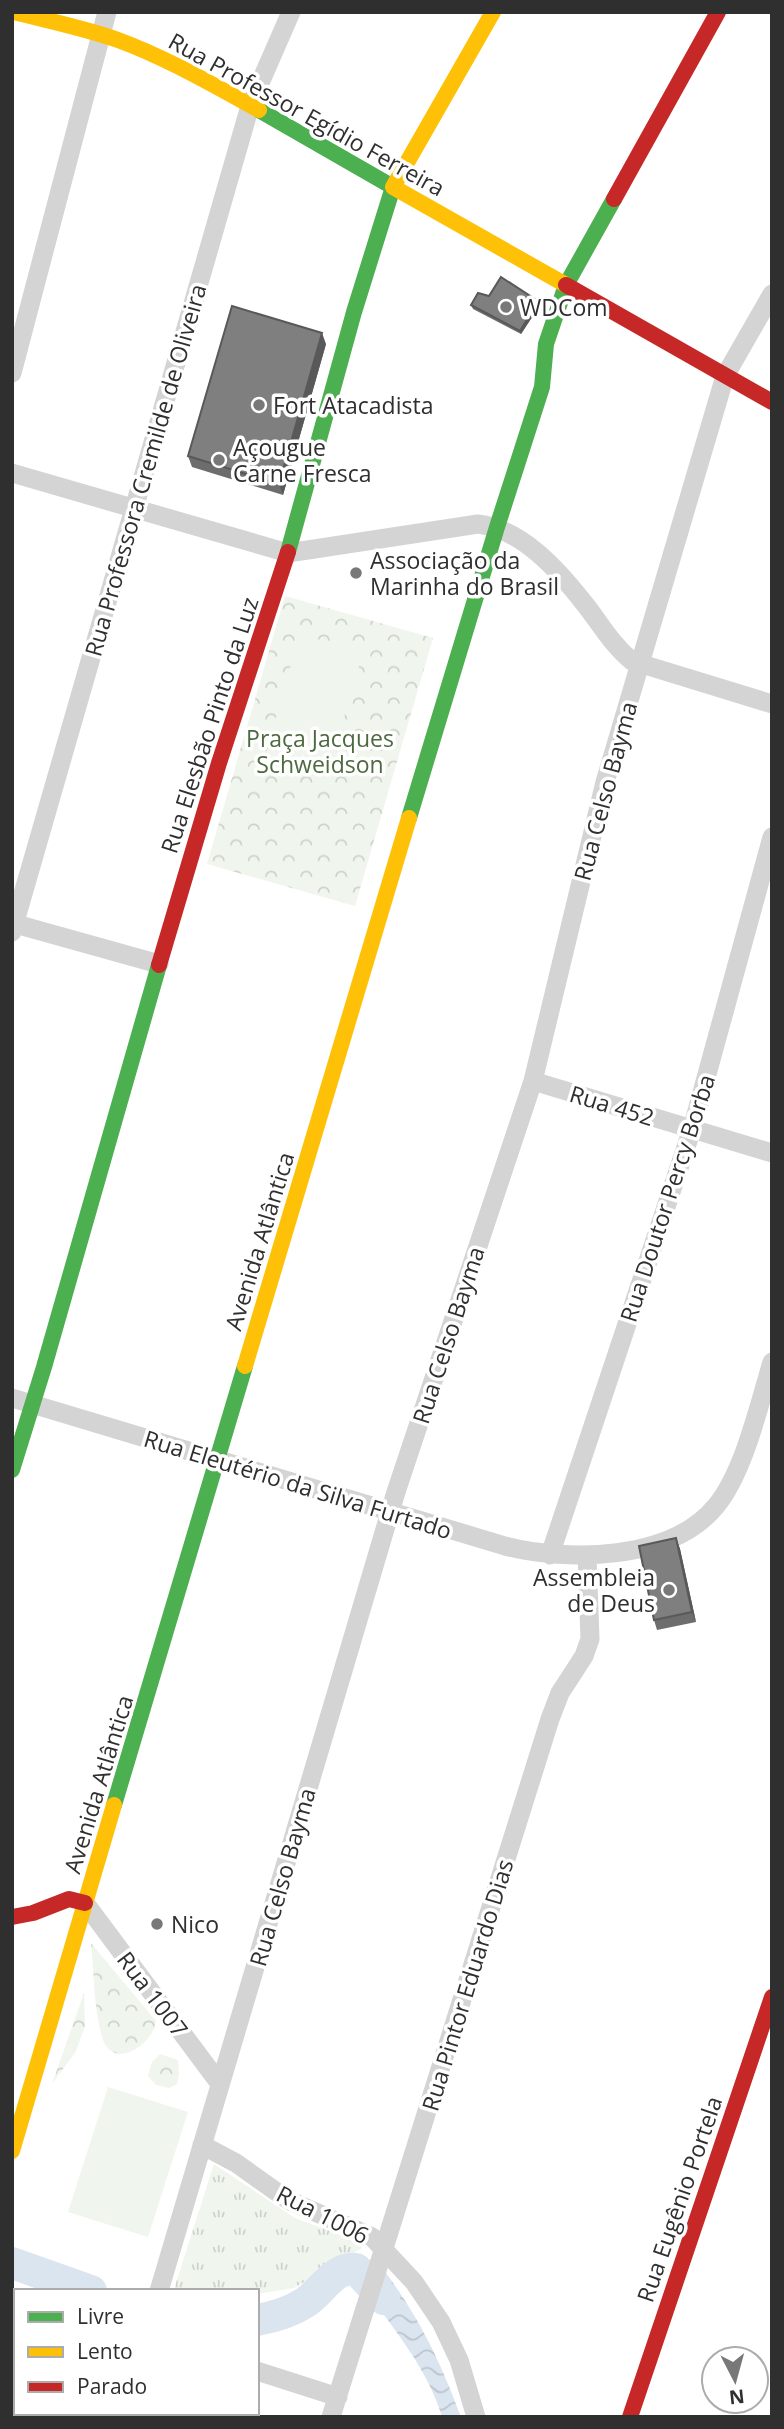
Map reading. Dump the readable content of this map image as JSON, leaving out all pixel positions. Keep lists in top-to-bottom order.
{
  "streets": {
    "main road": [
      "Rua Professor Egídio Ferreira",
      "Rua Elesbão Pinto da Luz",
      "Avenida Atlântica",
      "Rua Eugênio Portela"
    ],
    "street": [
      "Rua Professora Cremilde de Oliveira",
      "Rua Celso Bayma",
      "Rua 452",
      "Rua Doutor Percy Borba",
      "Rua Eleutério da Silva Furtado",
      "Rua Pintor Eduardo Dias",
      "Rua 1007",
      "Rua 1006"
    ]
  },
  "crossings": [
    ["Rua Professor Egídio Ferreira", "Rua Professora Cremilde de Oliveira"],
    ["Rua Professor Egídio Ferreira", "Rua Elesbão Pinto da Luz"],
    ["Rua Professor Egídio Ferreira", "Rua Celso Bayma"],
    ["Rua Professor Egídio Ferreira", "Avenida Atlântica"],
    ["Rua Elesbão Pinto da Luz", "Rua Eleutério da Silva Furtado"],
    ["Rua Celso Bayma", "Rua 452"],
    ["Rua Celso Bayma", "Rua Eleutério da Silva Furtado"],
    ["Rua Celso Bayma", "Rua 1007"],
    ["Rua Celso Bayma", "Rua 1006"],
    ["Rua 452", "Rua Doutor Percy Borba"],
    ["Rua Doutor Percy Borba", "Rua Eleutério da Silva Furtado"],
    ["Avenida Atlântica", "Rua Eleutério da Silva Furtado"],
    ["Avenida Atlântica", "Rua 1007"],
    ["Rua Eleutério da Silva Furtado", "Rua Pintor Eduardo Dias"],
    ["Rua Pintor Eduardo Dias", "Rua 1006"]
  ],
  "parks": ["Praça Jacques Schweidson"],
  "places": [
    "WDCom",
    "Fort Atacadista",
    "Açougue Carne Fresca",
    "Associação da Marinha do Brasil",
    "Assembleia de Deus",
    "Nico"
  ],
  "legend": ["Livre", "Lento", "Parado"],
  "north": "bottom"
}
